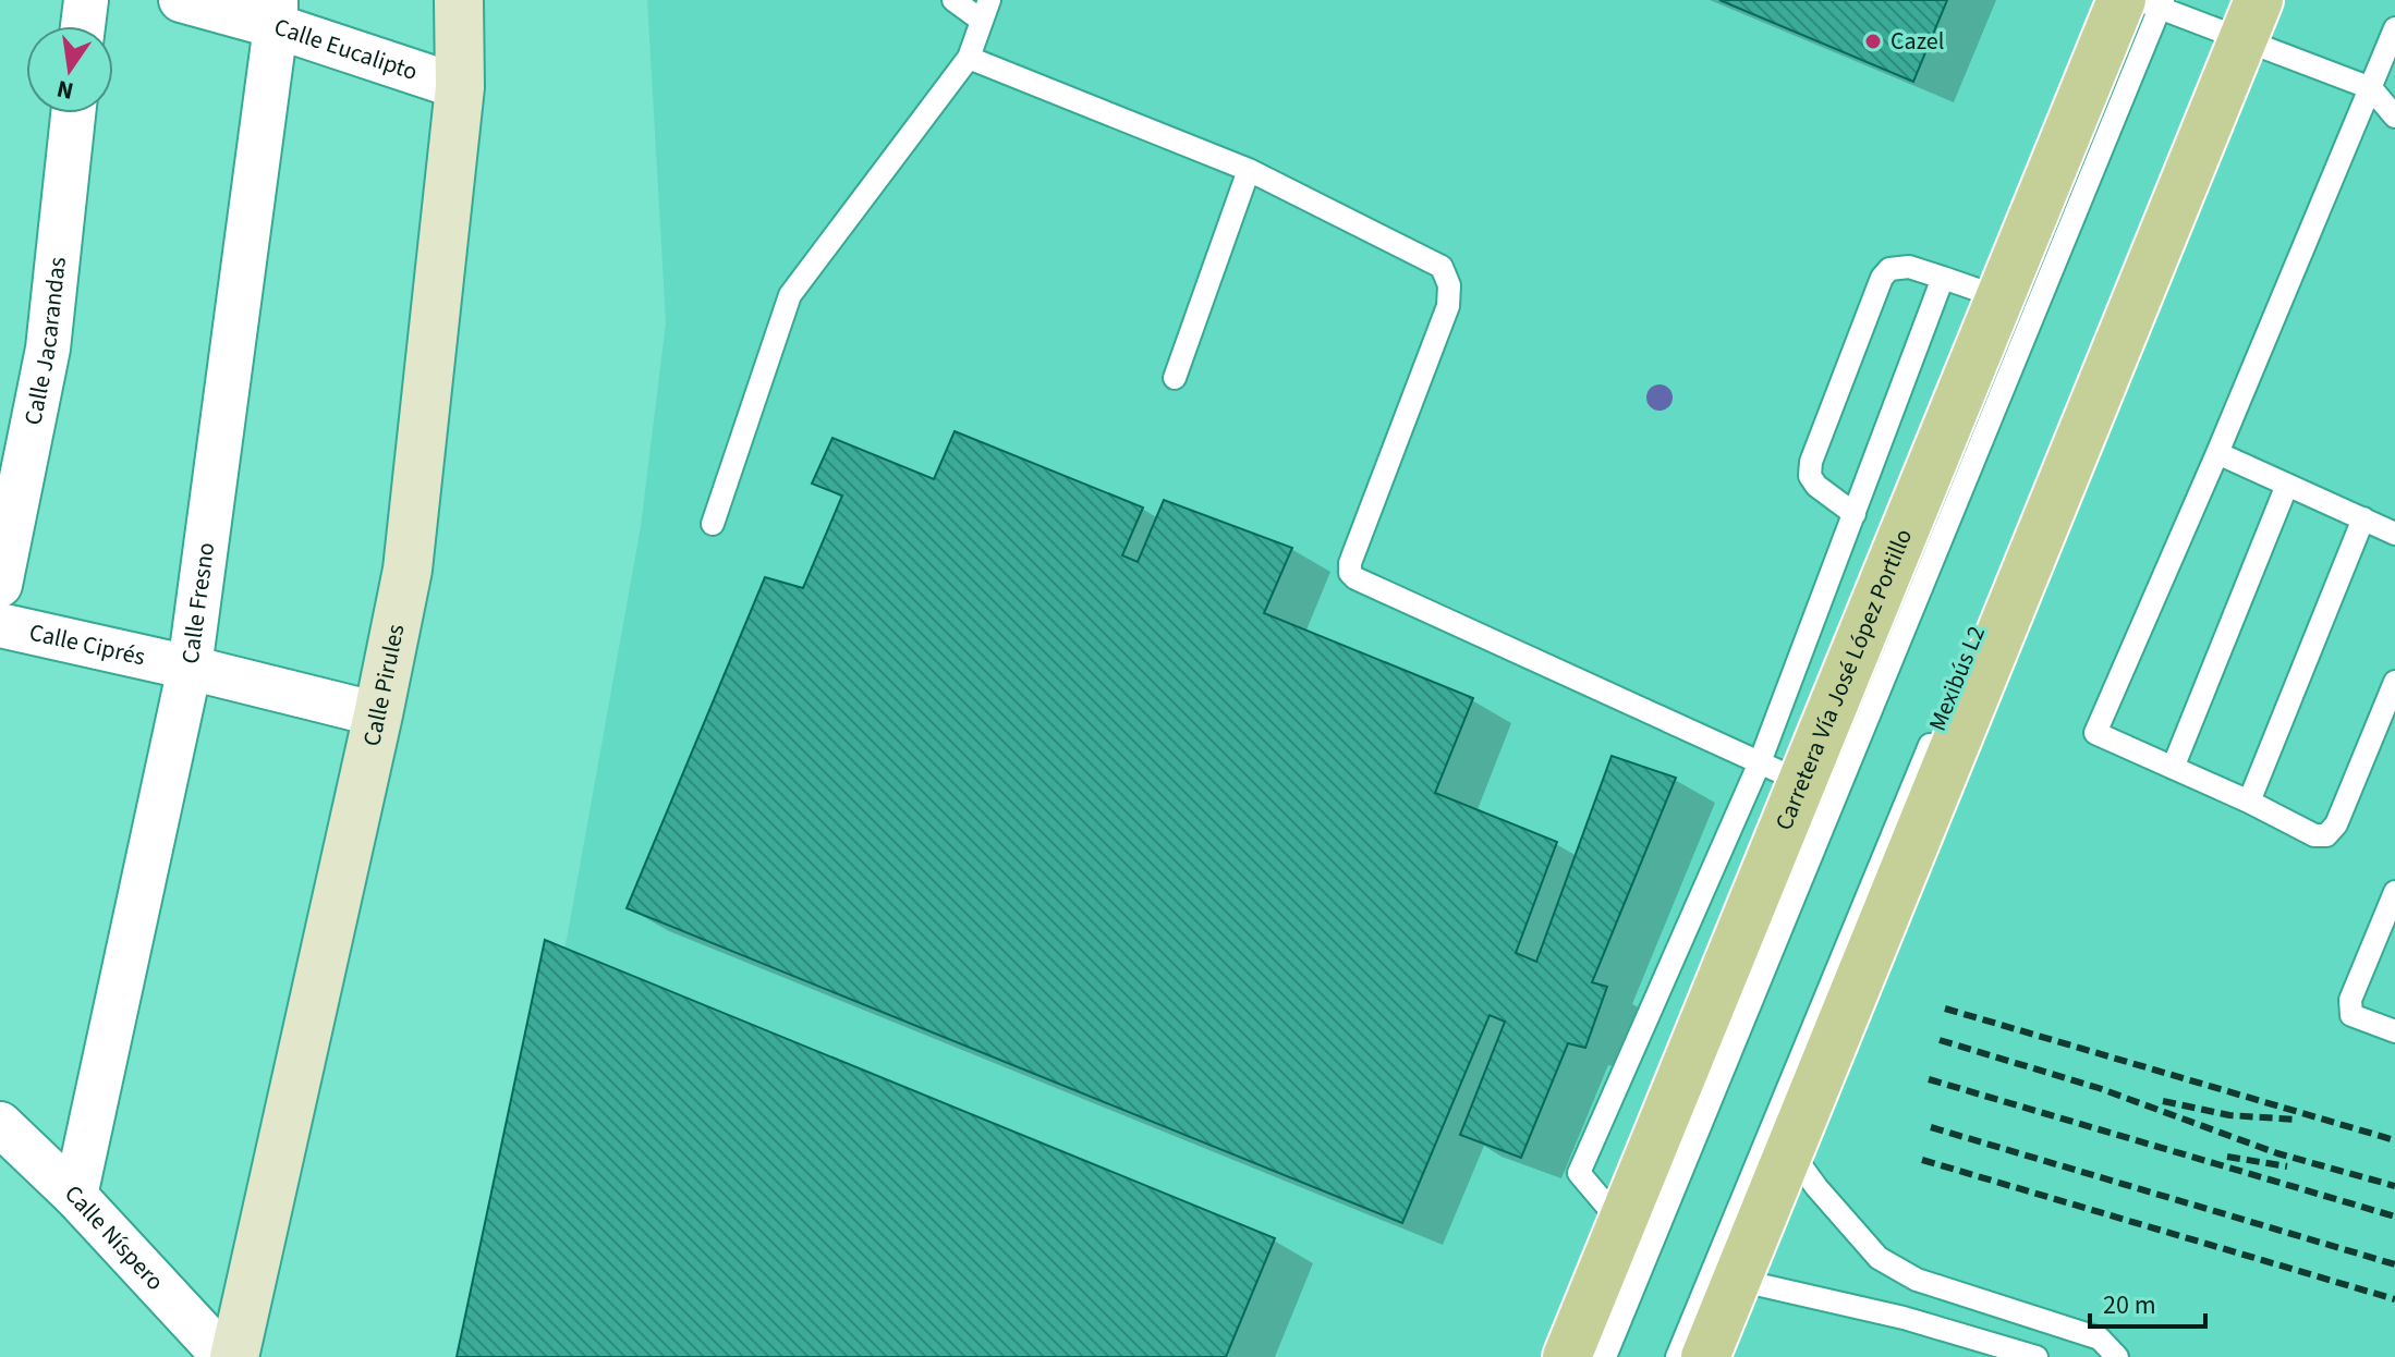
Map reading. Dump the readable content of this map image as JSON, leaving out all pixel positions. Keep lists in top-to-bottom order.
{
  "streets": {
    "main road": ["Carretera Vía José López Portillo", "Calle Pirules"],
    "street": [
      "Calle Eucalipto",
      "Calle Jacarandas",
      "Calle Fresno",
      "Calle Ciprés",
      "Calle Níspero"
    ],
    "lane": ["Mexibús L2"]
  },
  "crossings": [
    ["Calle Eucalipto", "Calle Fresno"],
    ["Calle Eucalipto", "Calle Pirules"],
    ["Calle Fresno", "Calle Ciprés"],
    ["Calle Fresno", "Calle Níspero"],
    ["Calle Ciprés", "Calle Pirules"]
  ],
  "places": ["Cazel"],
  "scale_bar": "20 m",
  "north": "bottom"
}
